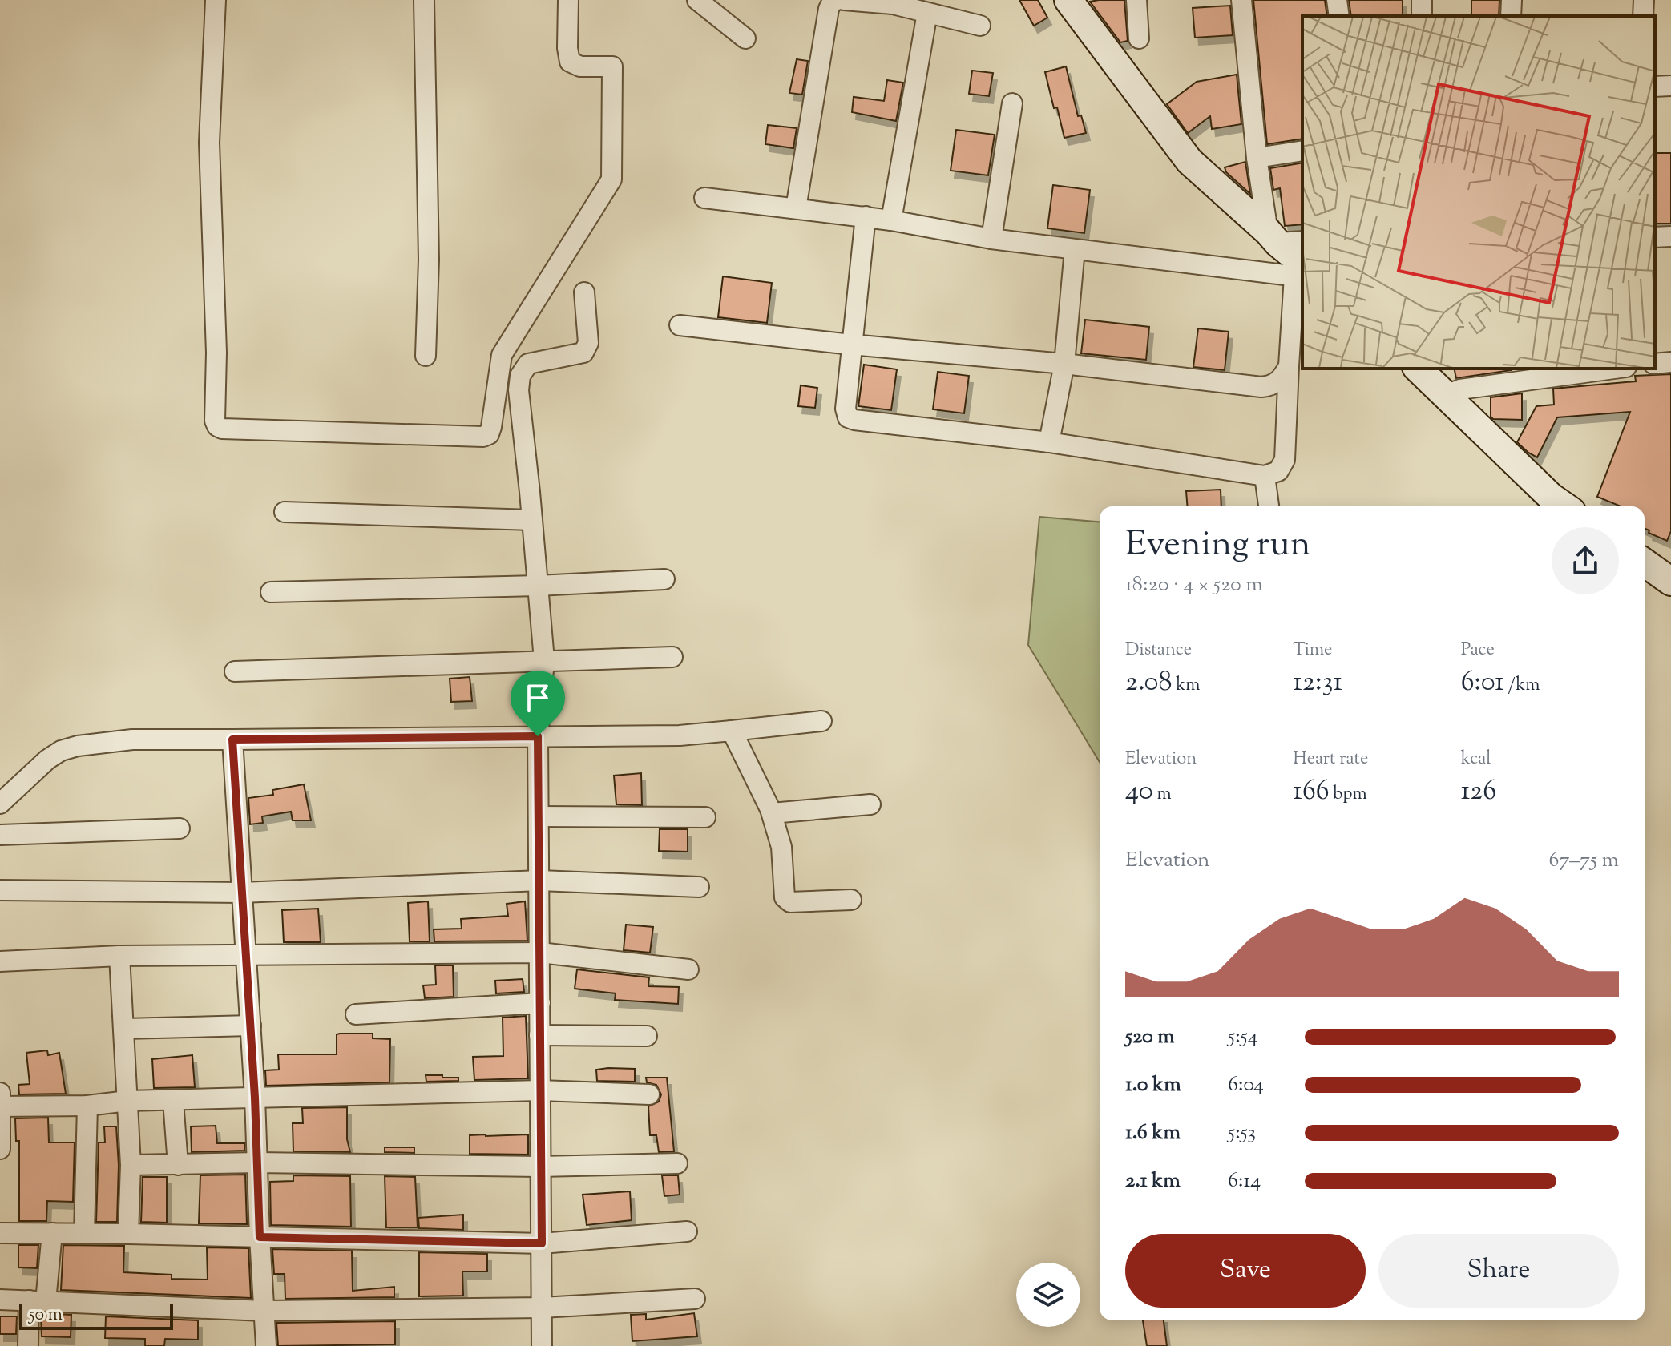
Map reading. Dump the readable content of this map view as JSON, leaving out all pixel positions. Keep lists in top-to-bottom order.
{
  "scale_bar": "50 m",
  "page": {
    "heading": ["Evening run", "18:20 · 4 × 520 m"],
    "stats": [
      ["Distance", "2.08 km"],
      ["Time", "12:31"],
      ["Pace", "6:01 /km"],
      ["Elevation", "40 m"],
      ["Heart rate", "166 bpm"],
      ["kcal", "126"]
    ],
    "chart": ["Elevation", "67–75 m"],
    "list": [
      {
        "name": "520 m",
        "note": "5:54"
      },
      {
        "name": "1.0 km",
        "note": "6:04"
      },
      {
        "name": "1.6 km",
        "note": "5:53"
      },
      {
        "name": "2.1 km",
        "note": "6:14"
      }
    ],
    "buttons": ["Save", "Share"],
    "scale": "50 m"
  }
}
